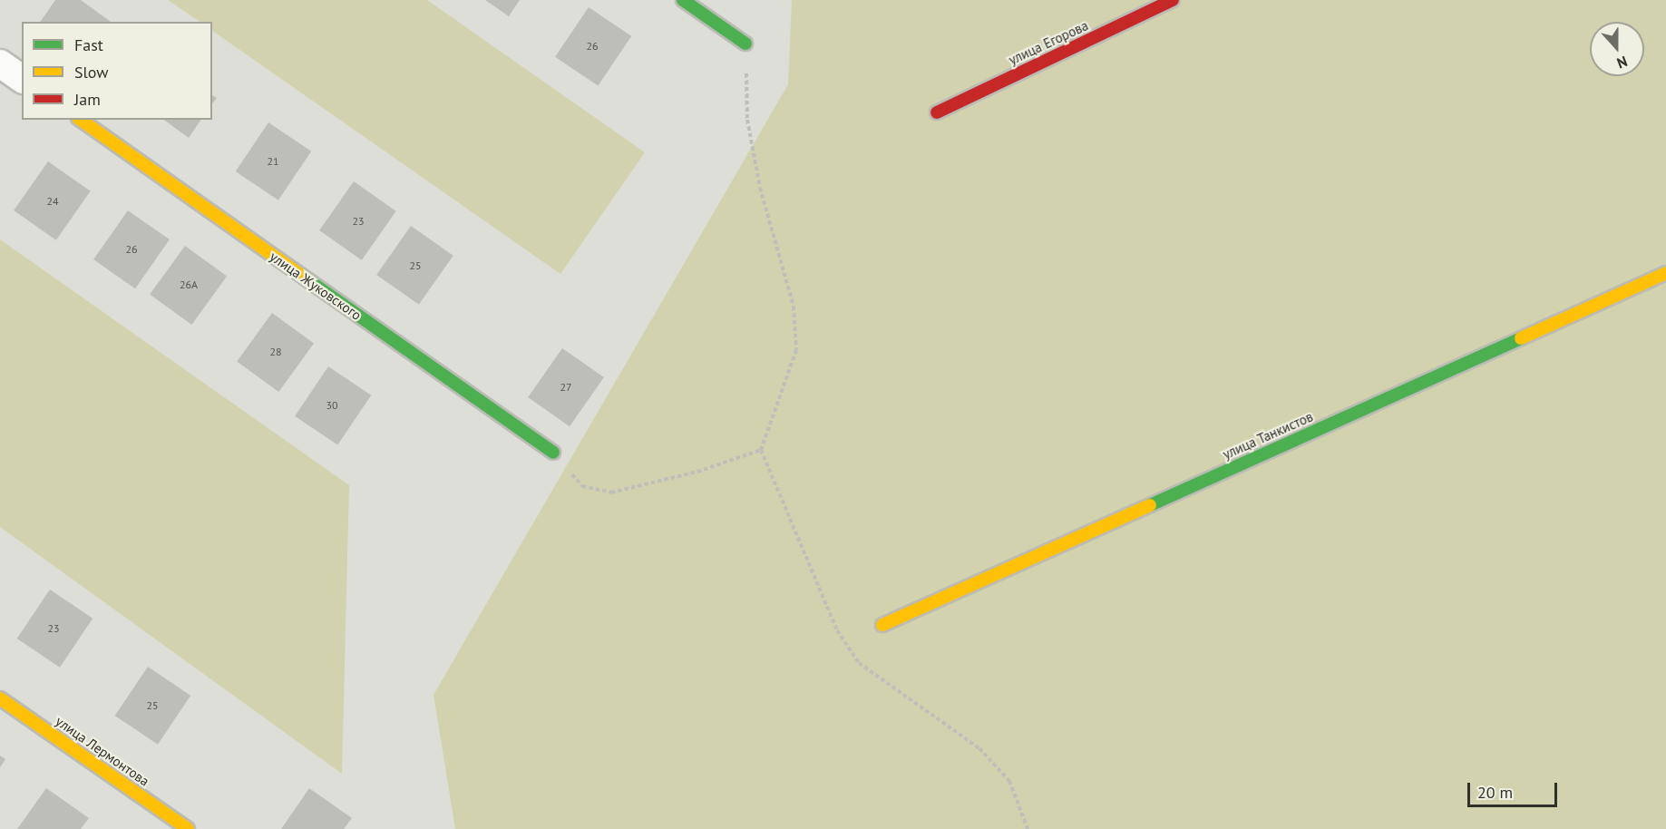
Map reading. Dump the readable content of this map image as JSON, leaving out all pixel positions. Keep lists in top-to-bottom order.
{
  "streets": {
    "street": [
      "улица Егорова",
      "улица Жуковского",
      "улица Танкистов",
      "улица Лермонтова"
    ]
  },
  "house_numbers": [
    "26",
    "21",
    "24",
    "23",
    "26",
    "25",
    "26А",
    "28",
    "27",
    "30",
    "23",
    "25"
  ],
  "legend": ["Fast", "Slow", "Jam"],
  "scale_bar": "20 m",
  "north": "bottom"
}
